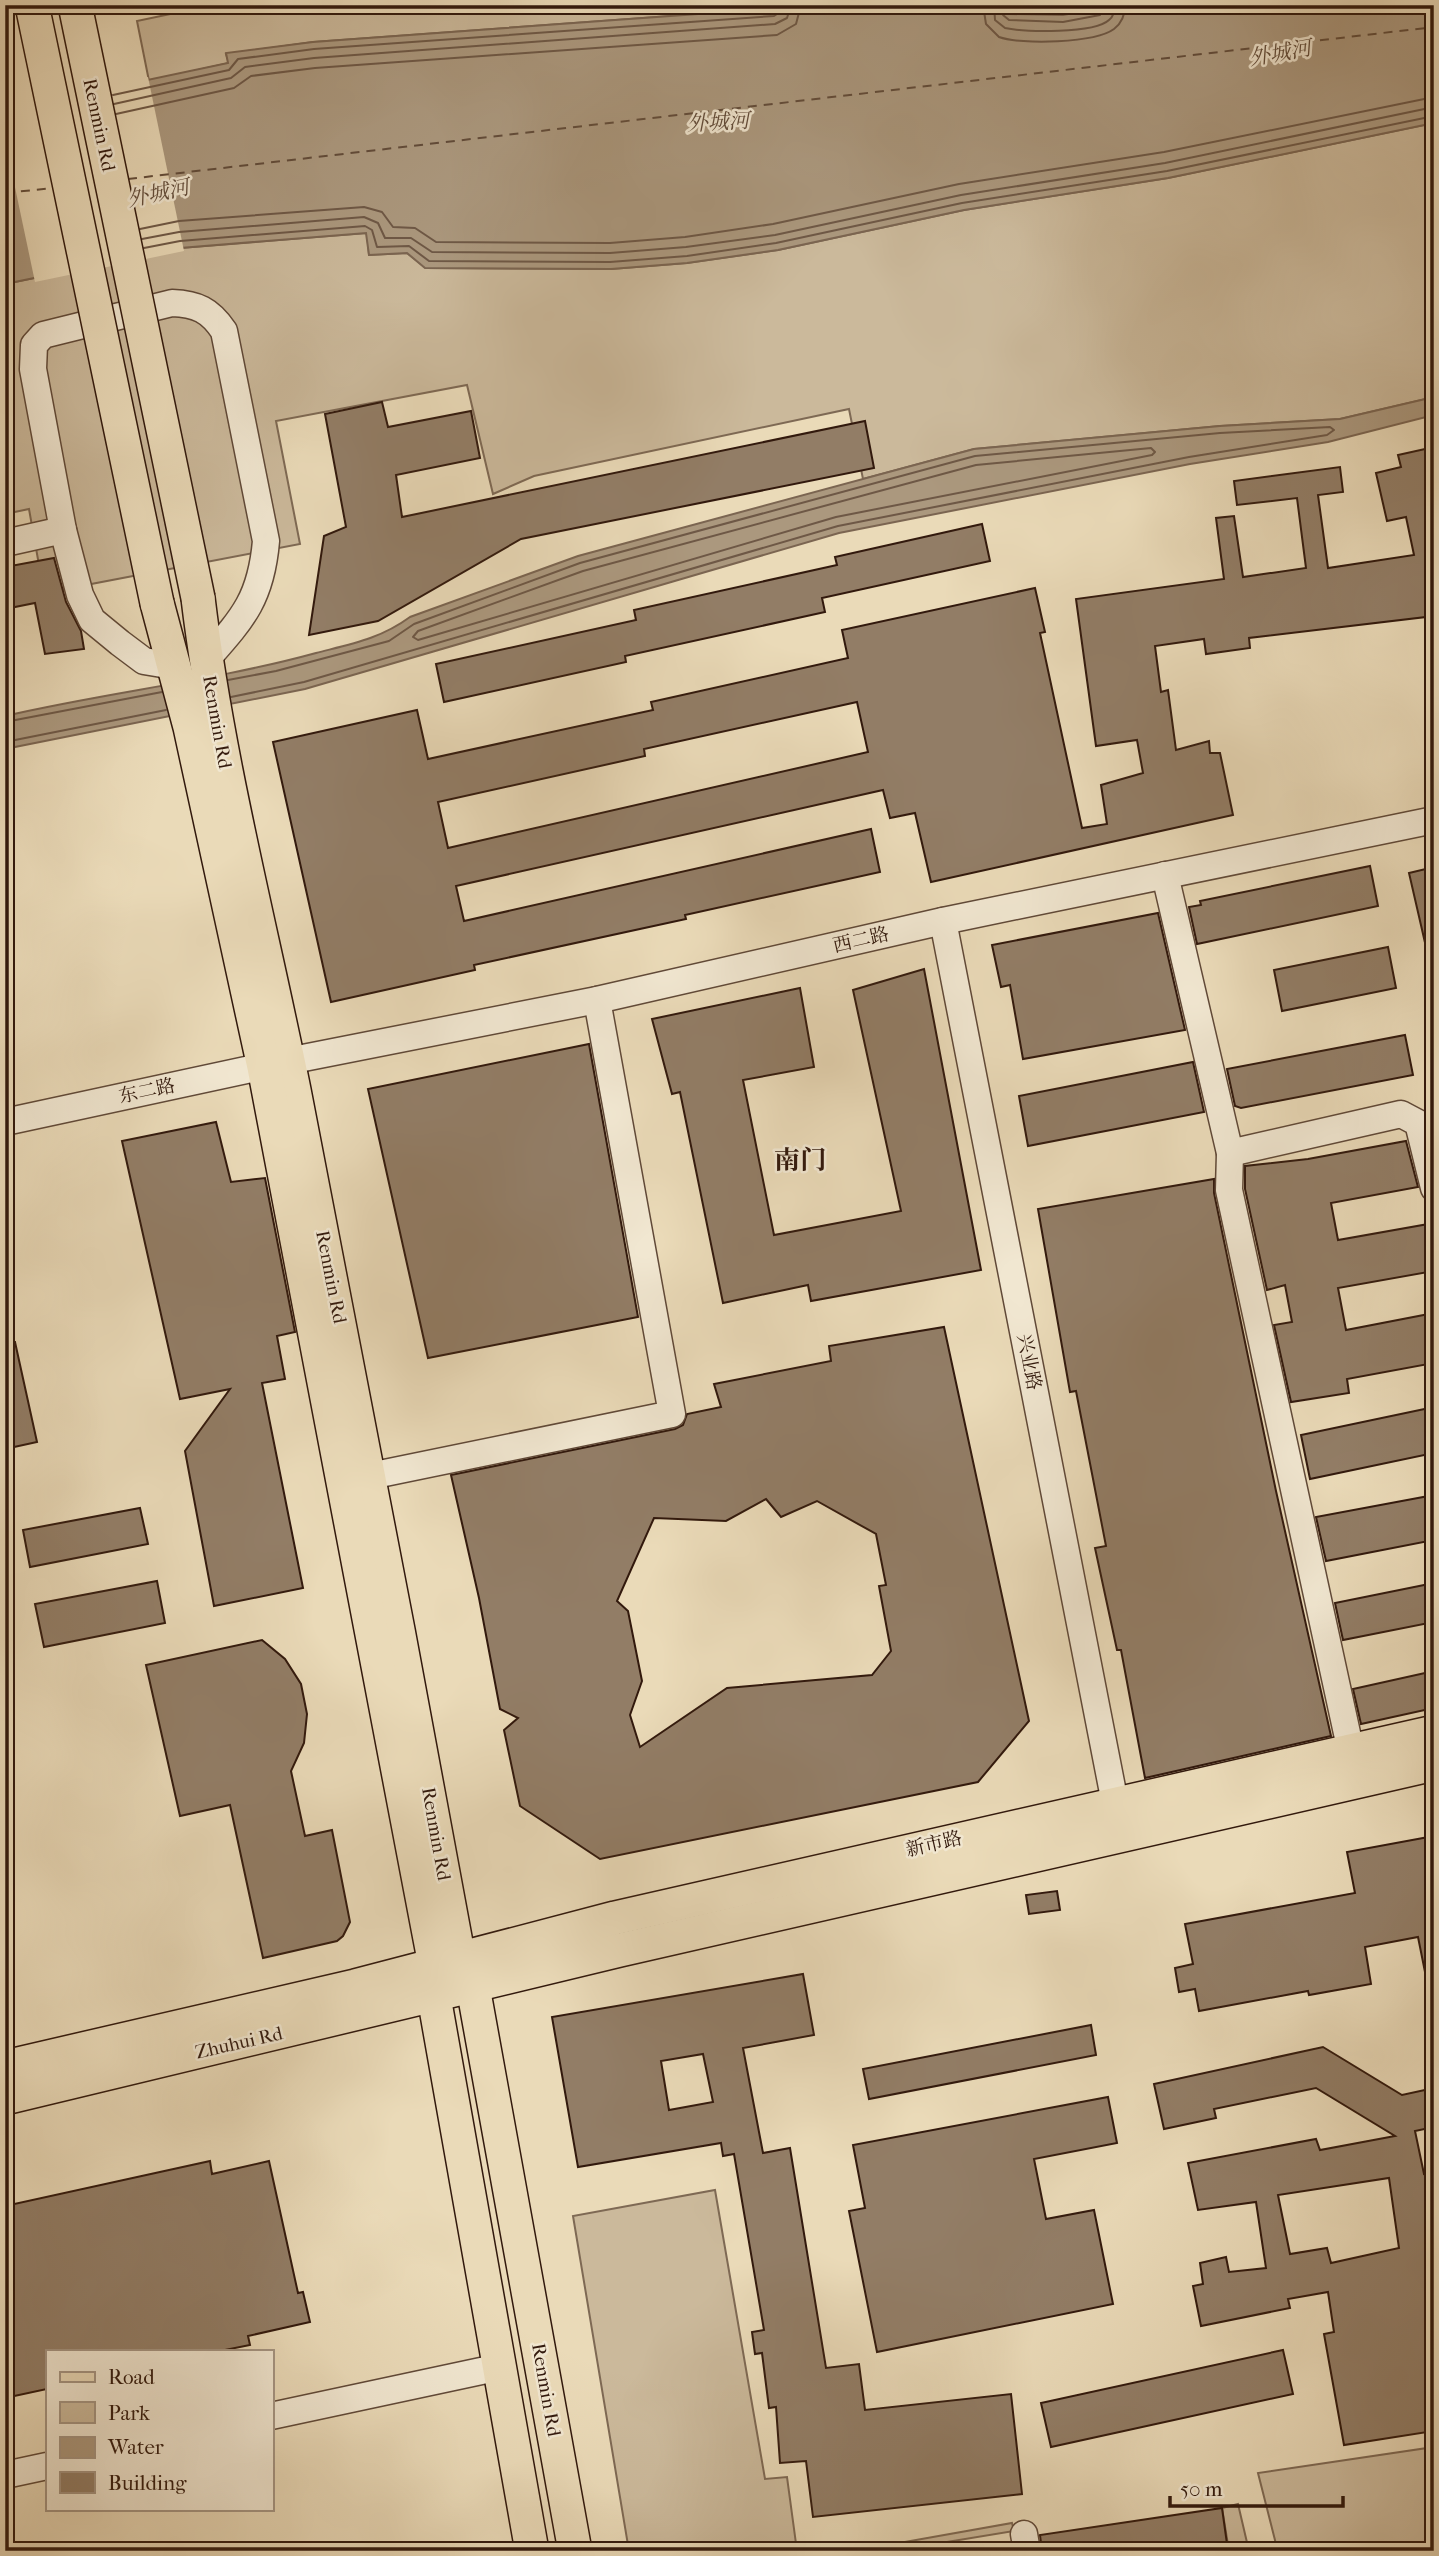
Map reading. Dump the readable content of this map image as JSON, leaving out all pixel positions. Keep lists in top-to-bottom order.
{
  "streets": {
    "main road": ["Renmin Rd", "新市路", "Zhuhui Rd"],
    "street": ["西二路", "东二路", "兴业路"]
  },
  "crossings": [
    ["Renmin Rd", "西二路"],
    ["Renmin Rd", "东二路"],
    ["Renmin Rd", "新市路"],
    ["Renmin Rd", "Zhuhui Rd"],
    ["西二路", "东二路"],
    ["西二路", "兴业路"],
    ["兴业路", "新市路"],
    ["新市路", "Zhuhui Rd"]
  ],
  "districts": ["南门"],
  "water": ["外城河"],
  "legend": [
    "Road",
    "Park",
    "Water",
    "Building"
  ],
  "scale_bar": "50 m"
}
